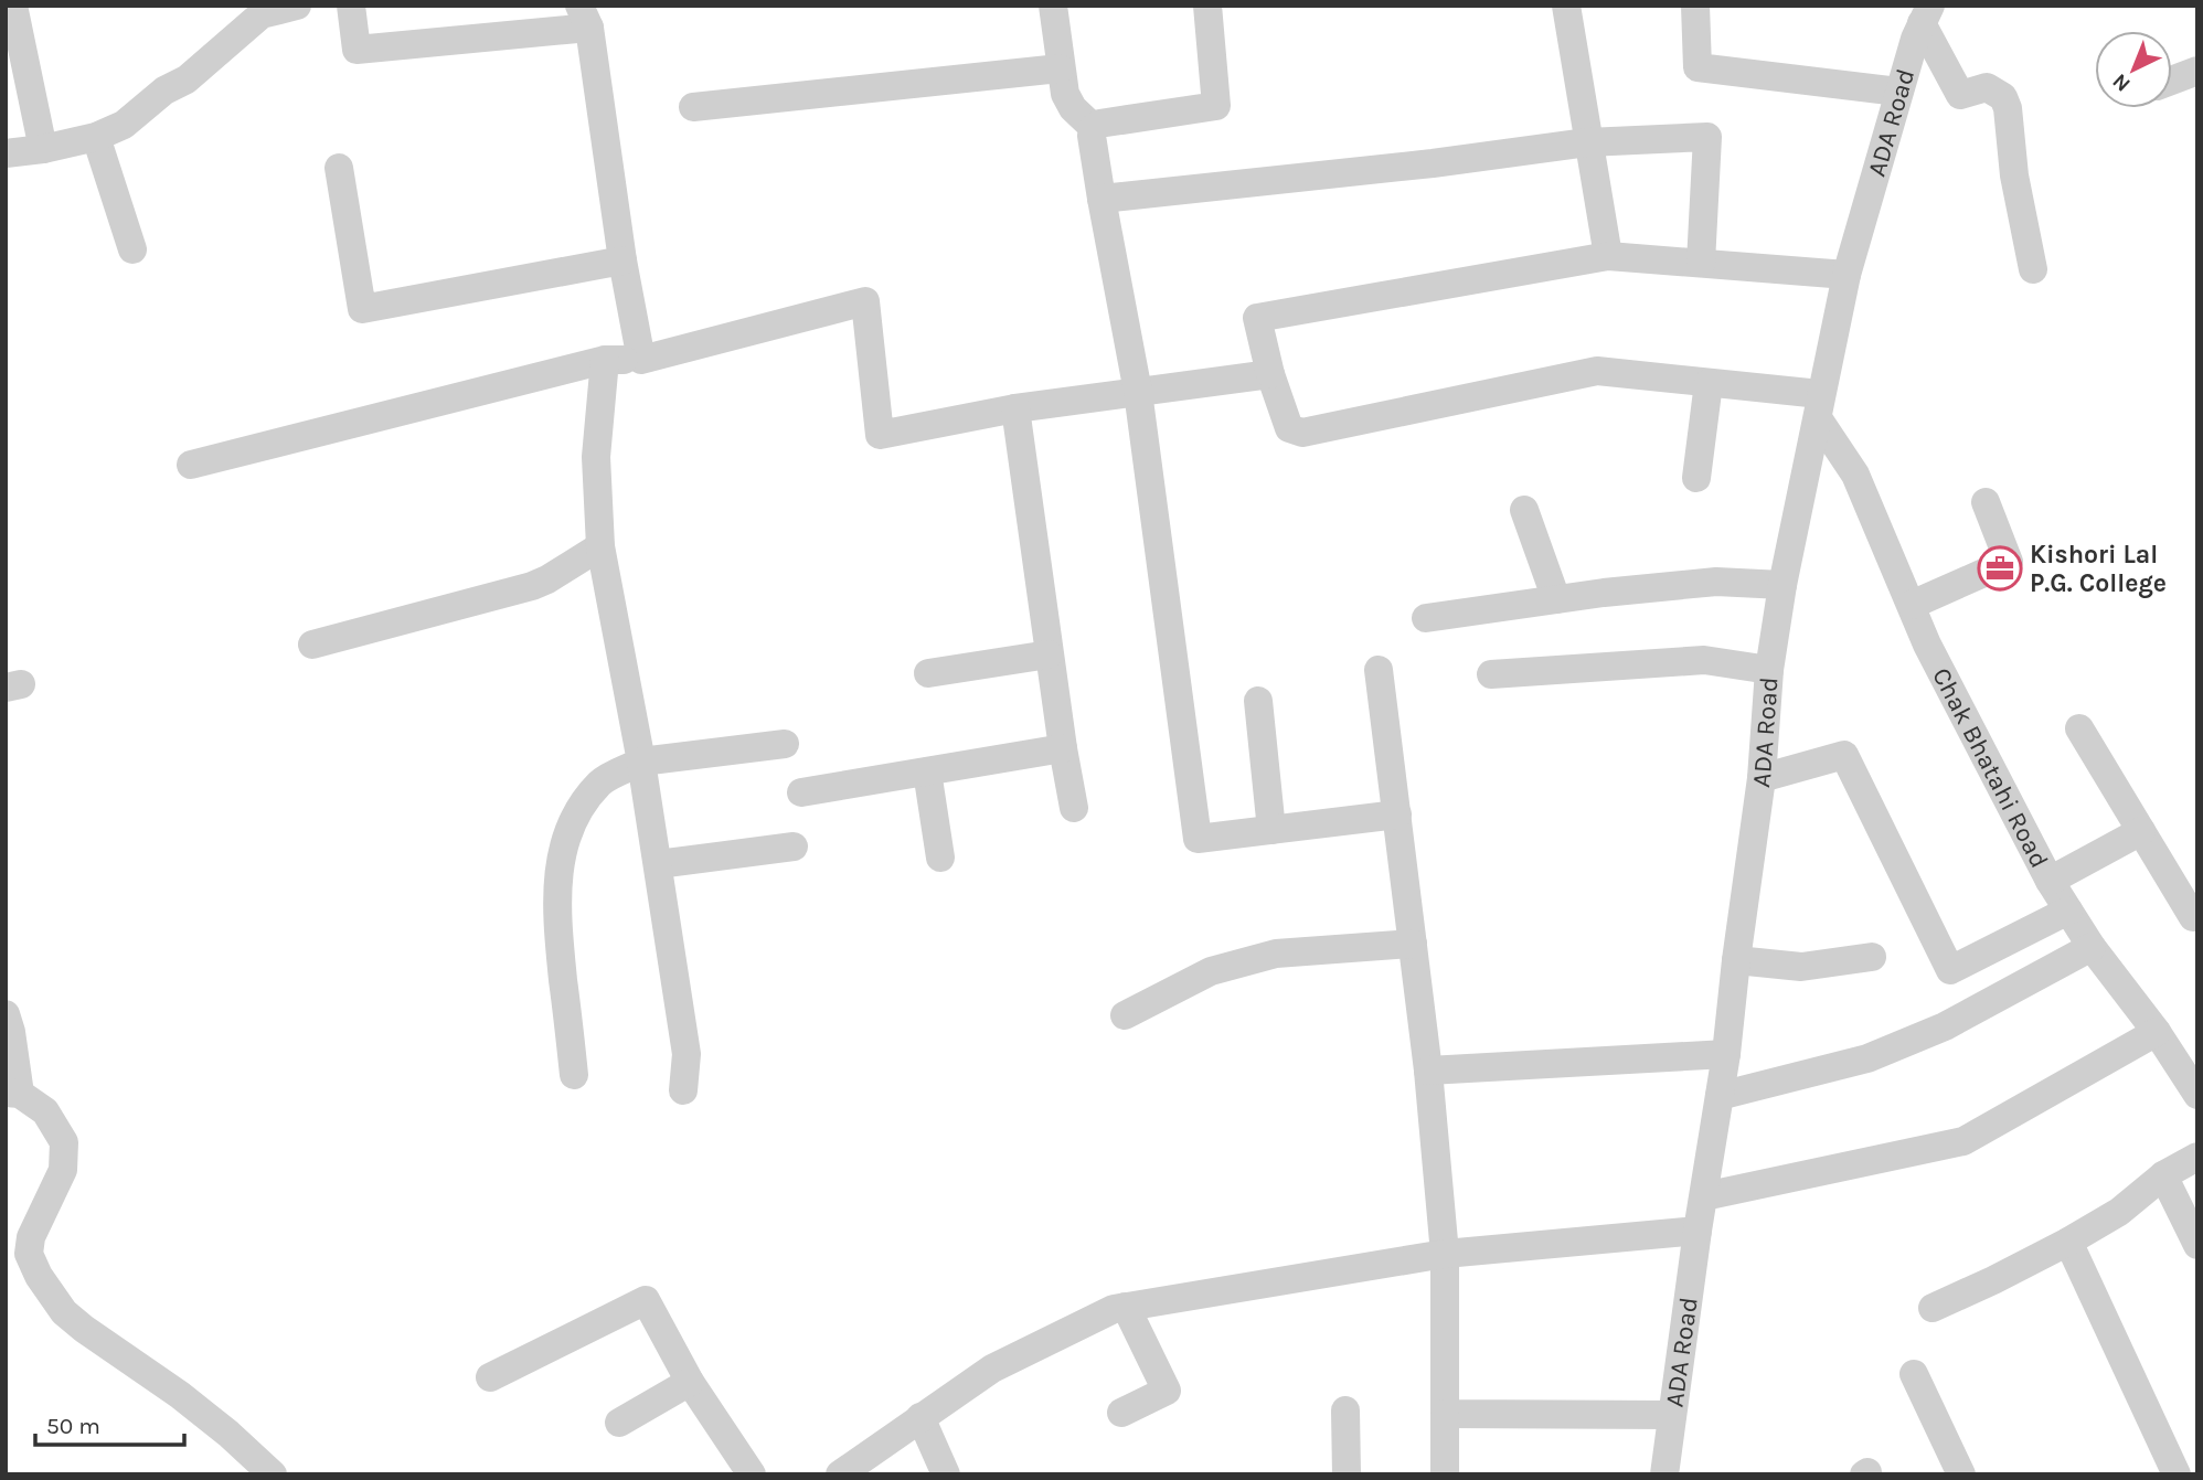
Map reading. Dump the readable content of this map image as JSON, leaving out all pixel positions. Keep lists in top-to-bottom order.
{
  "streets": {
    "street": ["ADA Road", "Chak Bhatahi Road"]
  },
  "crossings": [
    ["ADA Road", "Chak Bhatahi Road"]
  ],
  "places": {
    "office": ["Kishori Lal P.G. College"]
  },
  "scale_bar": "50 m",
  "north": "bottom left"
}
